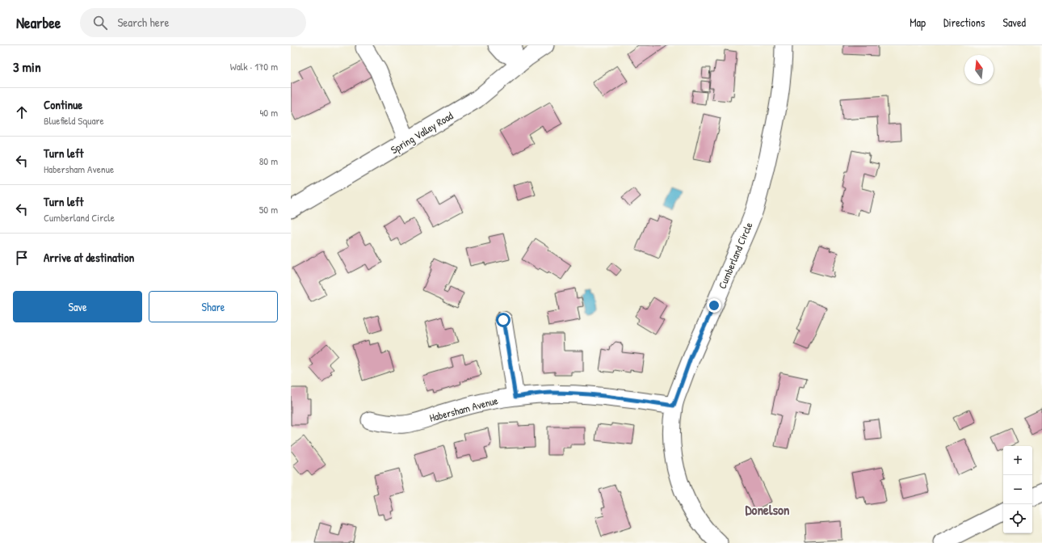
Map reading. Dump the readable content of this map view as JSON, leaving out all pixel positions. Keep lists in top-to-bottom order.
{
  "streets": {
    "street": ["Spring Valley Road", "Cumberland Circle", "Habersham Avenue"]
  },
  "crossings": [
    ["Cumberland Circle", "Habersham Avenue"]
  ],
  "districts": ["Donelson"],
  "north": "top",
  "page": {
    "header": "Nearbee",
    "search": "Search here",
    "nav": ["Map", "Directions", "Saved"],
    "heading": ["3 min", "Walk · 170 m"],
    "list": [
      ["Continue", "Bluefield Square", "40 m"],
      ["Turn left", "Habersham Avenue", "80 m"],
      ["Turn left", "Cumberland Circle", "50 m"],
      "Arrive at destination"
    ],
    "buttons": ["Save", "Share"],
    "map_buttons": ["+", "−"]
  }
}
